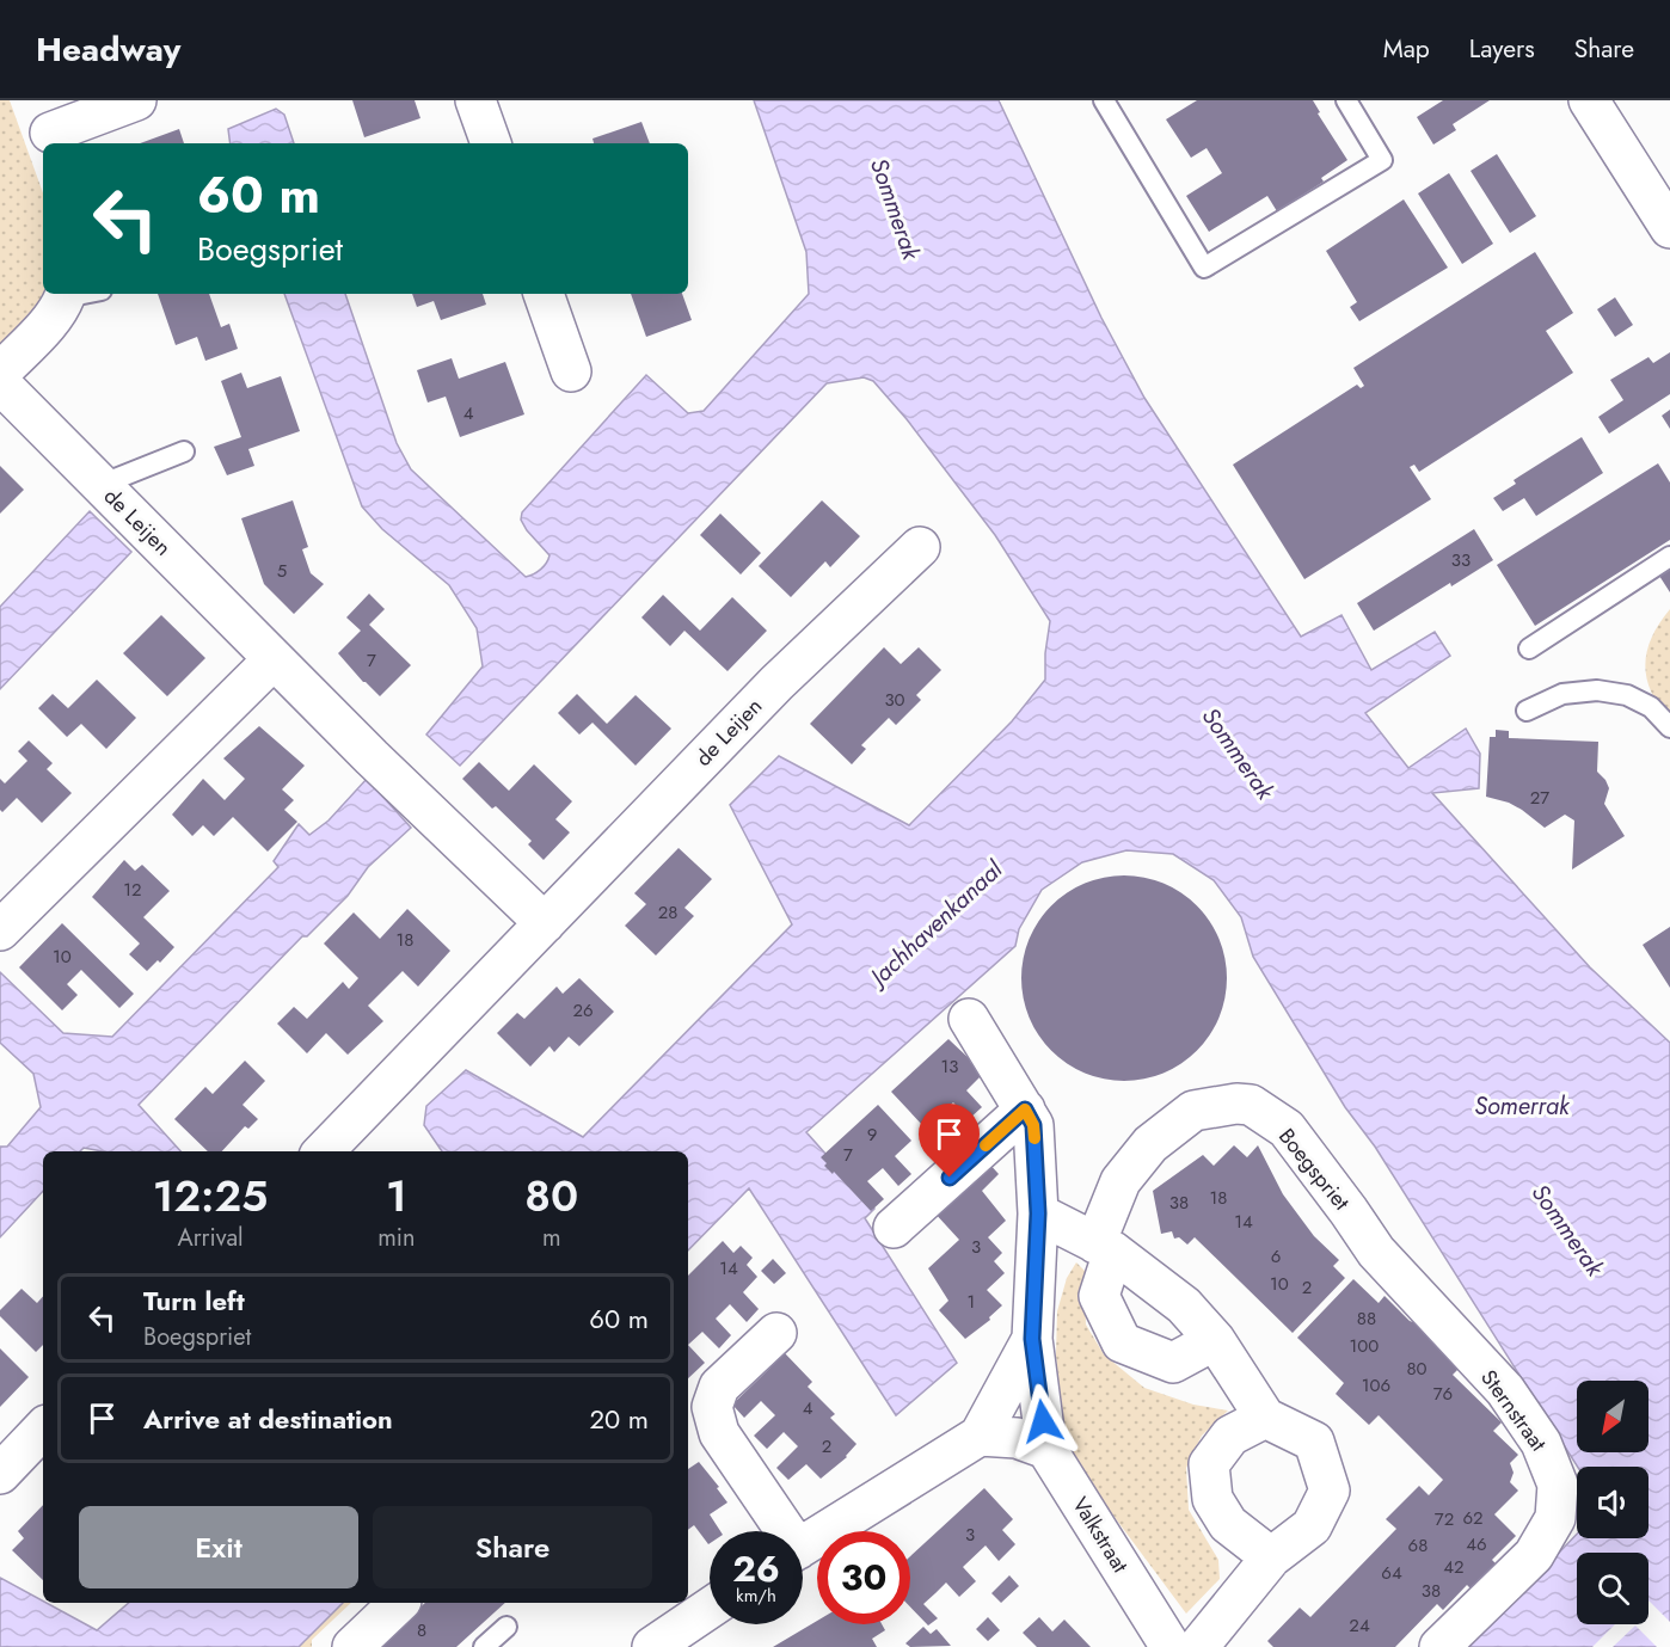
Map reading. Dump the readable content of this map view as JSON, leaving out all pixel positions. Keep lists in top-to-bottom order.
{
  "streets": {
    "street": [
      "de Leijen",
      "Boegspriet",
      "Sternstraat",
      "Valkstraat"
    ]
  },
  "crossings": [
    ["Boegspriet", "Sternstraat"]
  ],
  "water": ["Sommerak", "Jachhavenkanaal", "Somerrak"],
  "house_numbers": [
    "4",
    "33",
    "5",
    "7",
    "30",
    "27",
    "12",
    "28",
    "18",
    "10",
    "26",
    "13",
    "9",
    "7",
    "18",
    "38",
    "14",
    "3",
    "6",
    "14",
    "10",
    "2",
    "1",
    "88",
    "100",
    "80",
    "106",
    "76",
    "4",
    "2",
    "62",
    "72",
    "3",
    "46",
    "68",
    "42",
    "64",
    "38",
    "24",
    "8"
  ],
  "north": "bottom left",
  "page": {
    "header": "Headway",
    "nav": ["Map", "Layers", "Share"],
    "turn": ["60 m", "Boegspriet"],
    "eta": [
      "12:25",
      "Arrival",
      "1",
      "min",
      "80",
      "m"
    ],
    "list": [
      {
        "name": "Turn left",
        "note": "Boegspriet",
        "value": "60 m"
      },
      {
        "name": "Arrive at destination",
        "value": "20 m"
      }
    ],
    "buttons": ["Exit", "Share"],
    "speed": "26 km/h",
    "limit": "30"
  }
}
